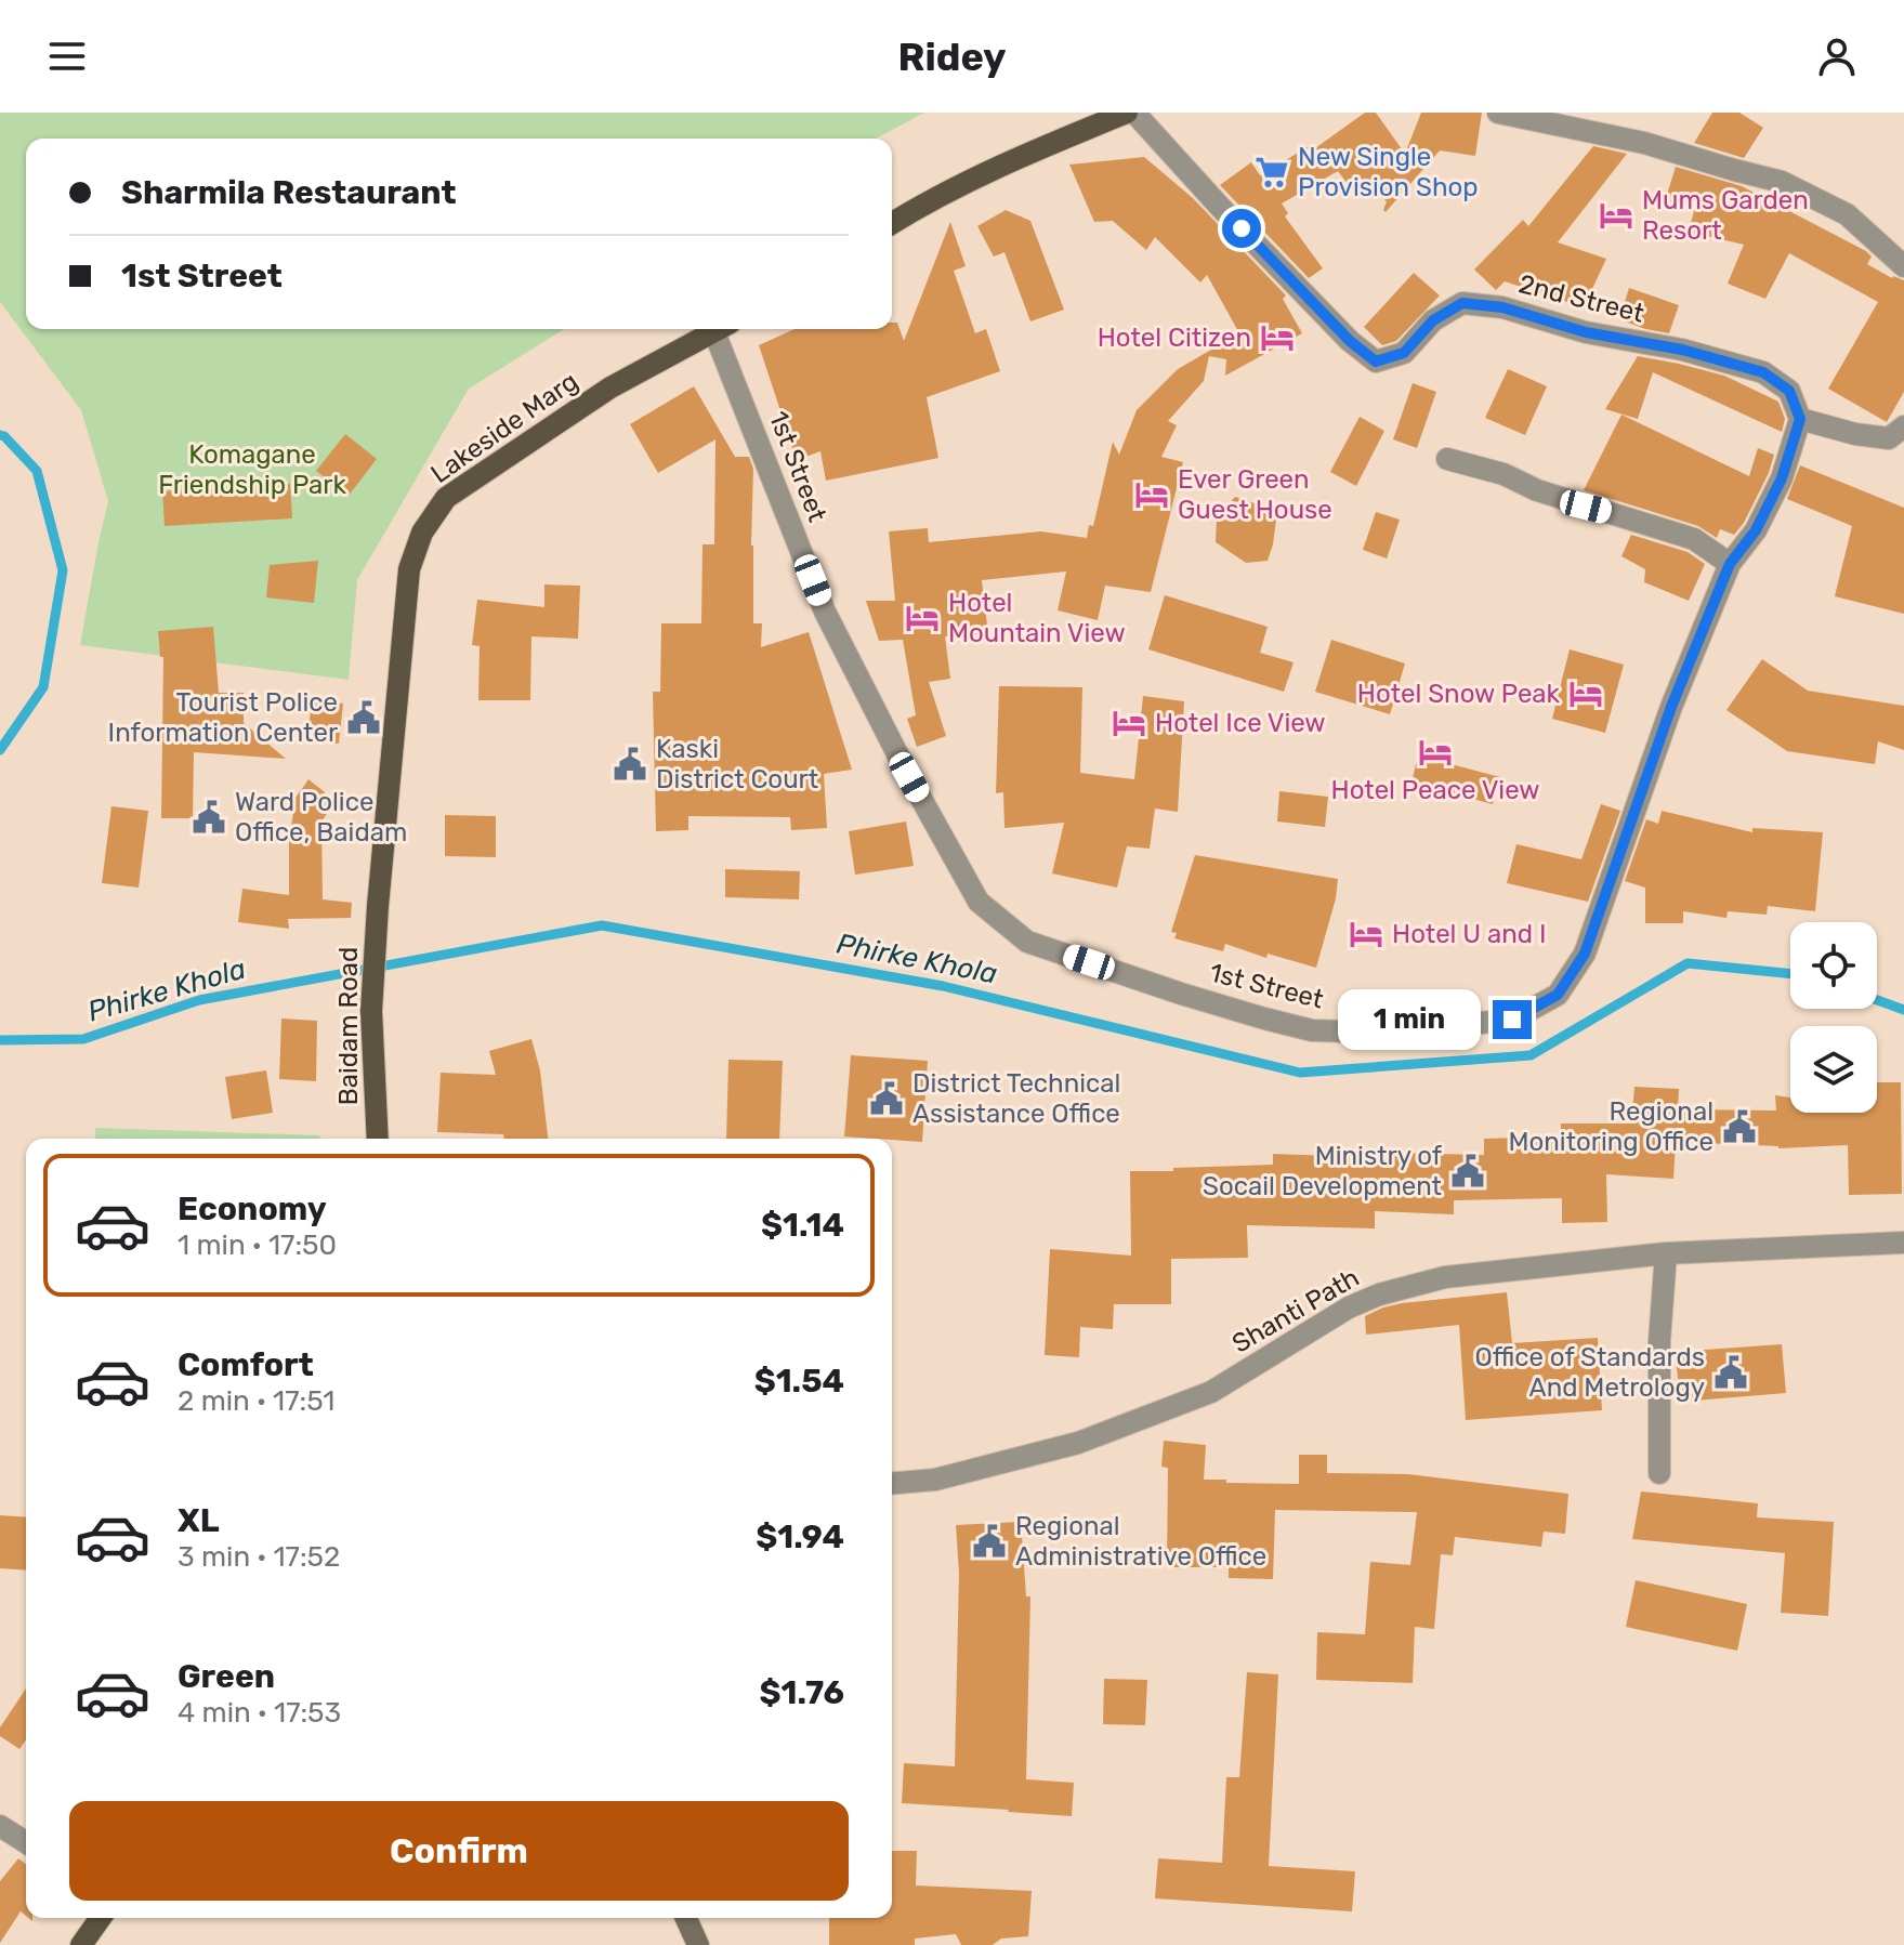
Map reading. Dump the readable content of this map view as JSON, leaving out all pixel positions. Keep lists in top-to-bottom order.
{
  "streets": {
    "main road": ["Lakeside Marg", "Baidam Road"],
    "street": ["2nd Street", "1st Street", "Shanti Path"]
  },
  "crossings": [
    ["2nd Street", "1st Street"],
    ["Lakeside Marg", "Baidam Road"]
  ],
  "water": ["Phirke Khola"],
  "parks": ["Komagane Friendship Park"],
  "places": {
    "supermarket": ["New Single Provision Shop"],
    "hotel": [
      "Mums Garden Resort",
      "Hotel Citizen",
      "Ever Green Guest House",
      "Hotel Mountain View",
      "Hotel Snow Peak",
      "Hotel Ice View",
      "Hotel Peace View",
      "Hotel U and I"
    ],
    "public building": [
      "Tourist Police Information Center",
      "Kaski District Court",
      "Ward Police Office, Baidam",
      "District Technical Assistance Office",
      "Regional Monitoring Office",
      "Ministry of Socail Development",
      "Office of Standards And Metrology",
      "Regional Administrative Office"
    ]
  },
  "page": {
    "header": "Ridey",
    "banner": ["Sharmila Restaurant", "1st Street"],
    "bubble": "1 min",
    "list": [
      {
        "name": "Economy",
        "note": "1 min · 17:50",
        "value": "$1.14"
      },
      {
        "name": "Comfort",
        "note": "2 min · 17:51",
        "value": "$1.54"
      },
      {
        "name": "XL",
        "note": "3 min · 17:52",
        "value": "$1.94"
      },
      {
        "name": "Green",
        "note": "4 min · 17:53",
        "value": "$1.76"
      }
    ],
    "buttons": "Confirm"
  }
}
